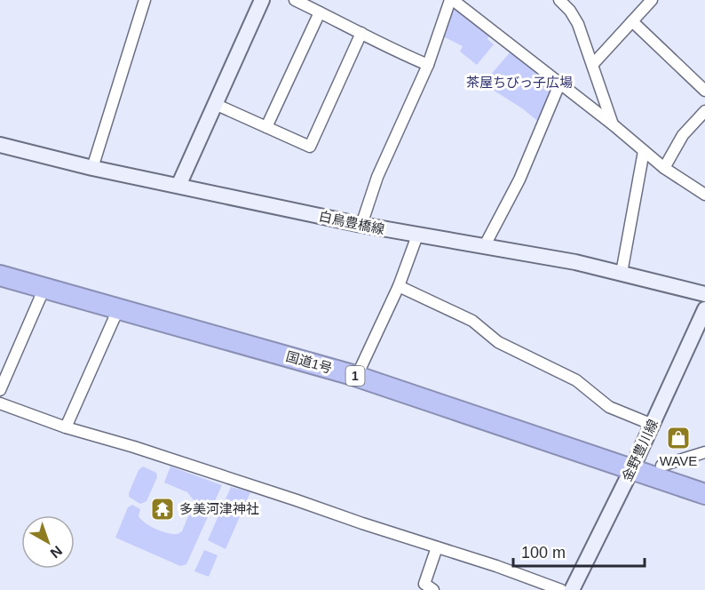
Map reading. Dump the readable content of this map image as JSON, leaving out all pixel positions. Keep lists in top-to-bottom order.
{
  "streets": {
    "highway": ["国道1号", "1"],
    "main road": ["白鳥豊橋線", "金野豊川線"]
  },
  "crossings": [
    ["国道1号", "金野豊川線"]
  ],
  "parks": ["茶屋ちびっ子広場"],
  "places": {
    "shop": ["WAVE"],
    "temple": ["多美河津神社"]
  },
  "scale_bar": "100 m",
  "north": "bottom right"
}
